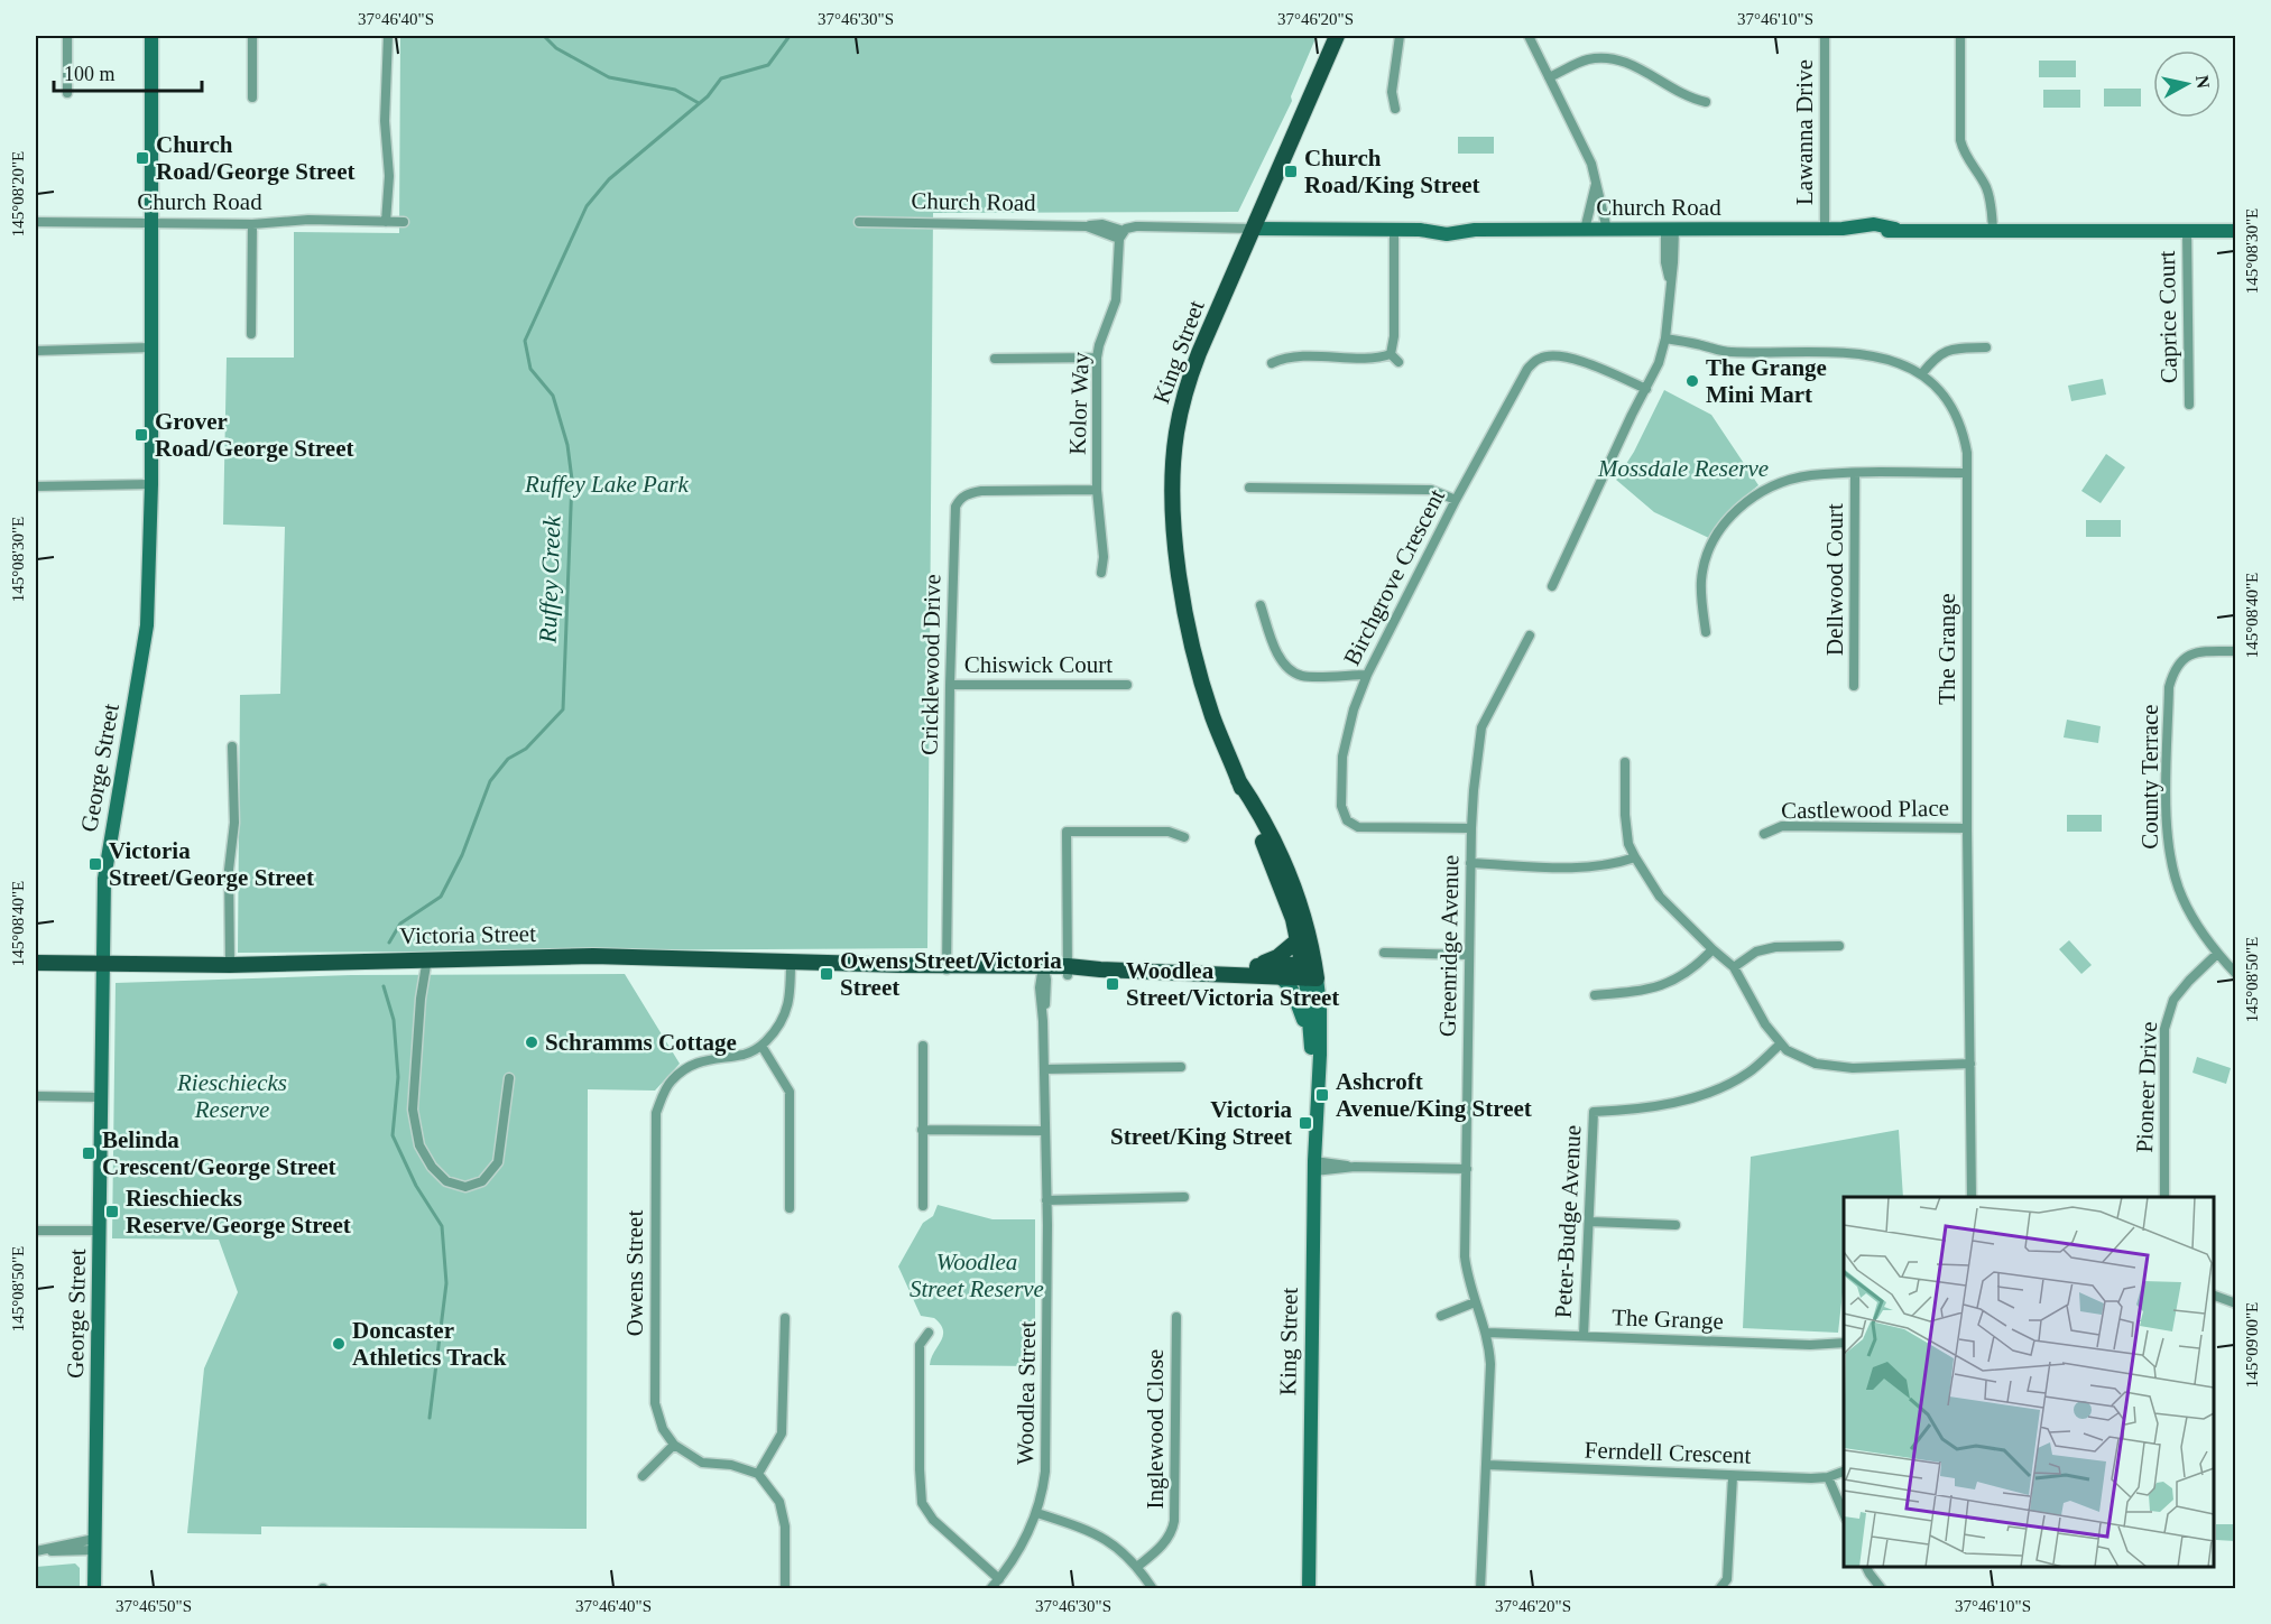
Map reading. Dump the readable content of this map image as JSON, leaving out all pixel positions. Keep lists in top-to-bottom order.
{
  "streets": {
    "main road": [
      "Church Road",
      "King Street",
      "George Street",
      "Victoria Street"
    ],
    "street": [
      "Lawanna Drive",
      "Caprice Court",
      "Kolor Way",
      "Birchgrove Crescent",
      "Dellwood Court",
      "The Grange",
      "Cricklewood Drive",
      "Chiswick Court",
      "County Terrace",
      "Castlewood Place",
      "Greenridge Avenue",
      "Pioneer Drive",
      "Peter-Budge Avenue",
      "Owens Street",
      "Woodlea Street",
      "Inglewood Close",
      "Ferndell Crescent"
    ]
  },
  "crossings": [
    ["Lawanna Drive", "Church Road"],
    ["Church Road", "Caprice Court"],
    ["Church Road", "King Street"],
    ["Church Road", "Kolor Way"],
    ["Church Road", "George Street"],
    ["King Street", "Victoria Street"],
    ["Kolor Way", "Cricklewood Drive"],
    ["Birchgrove Crescent", "Greenridge Avenue"],
    ["The Grange", "Castlewood Place"],
    ["The Grange", "Greenridge Avenue"],
    ["The Grange", "Peter-Budge Avenue"],
    ["Cricklewood Drive", "Chiswick Court"],
    ["Cricklewood Drive", "Victoria Street"],
    ["George Street", "Victoria Street"],
    ["County Terrace", "Pioneer Drive"],
    ["Victoria Street", "Woodlea Street"],
    ["Greenridge Avenue", "Ferndell Crescent"]
  ],
  "water": ["Ruffey Creek"],
  "parks": [
    "Mossdale Reserve",
    "Ruffey Lake Park",
    "Rieschiecks Reserve",
    "Woodlea Street Reserve"
  ],
  "places": {
    "transit": [
      "Church Road/George Street",
      "Church Road/King Street",
      "Grover Road/George Street",
      "Victoria Street/George Street",
      "Owens Street/Victoria Street",
      "Woodlea Street/Victoria Street",
      "Ashcroft Avenue/King Street",
      "Victoria Street/King Street",
      "Belinda Crescent/George Street",
      "Rieschiecks Reserve/George Street"
    ],
    "other": ["The Grange Mini Mart", "Schramms Cottage", "Doncaster Athletics Track"]
  },
  "scale_bar": "100 m",
  "north": "right",
  "coordinates": [
    "37°46'40\"S",
    "37°46'30\"S",
    "37°46'20\"S",
    "37°46'10\"S",
    "145°08'20\"E",
    "145°08'30\"E",
    "145°08'40\"E",
    "145°08'50\"E",
    "145°09'00\"E",
    "37°46'50\"S"
  ]
}
